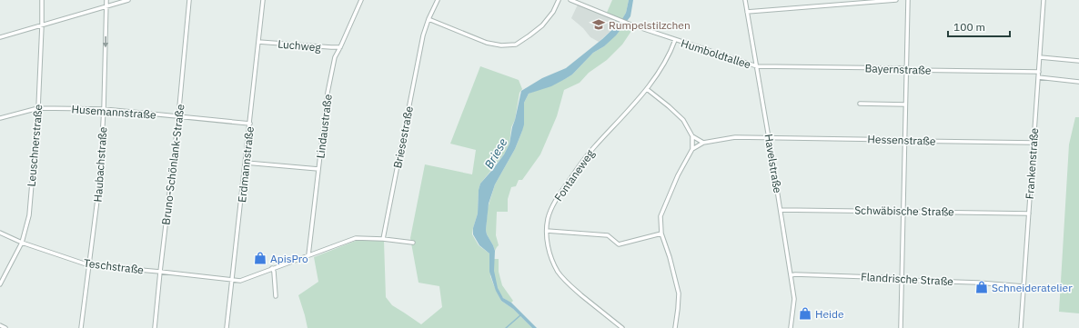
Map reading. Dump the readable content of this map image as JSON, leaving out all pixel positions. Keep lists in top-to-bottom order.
{
  "streets": {
    "street": [
      "Luchweg",
      "Humboldtallee",
      "Bayernstraße",
      "Husemannstraße",
      "Lindaustraße",
      "Briesestraße",
      "Hessenstraße",
      "Leuschnerstraße",
      "Havelstraße",
      "Frankenstraße",
      "Haubachstraße",
      "Bruno-Schönlank-Straße",
      "Erdmannstraße",
      "Fontaneweg",
      "Schwäbische Straße",
      "Teschstraße",
      "Flandrische Straße"
    ]
  },
  "crossings": [
    ["Luchweg", "Lindaustraße"],
    ["Luchweg", "Erdmannstraße"],
    ["Humboldtallee", "Bayernstraße"],
    ["Humboldtallee", "Havelstraße"],
    ["Humboldtallee", "Fontaneweg"],
    ["Bayernstraße", "Havelstraße"],
    ["Bayernstraße", "Frankenstraße"],
    ["Husemannstraße", "Leuschnerstraße"],
    ["Husemannstraße", "Haubachstraße"],
    ["Husemannstraße", "Bruno-Schönlank-Straße"],
    ["Husemannstraße", "Erdmannstraße"],
    ["Lindaustraße", "Teschstraße"],
    ["Briesestraße", "Teschstraße"],
    ["Hessenstraße", "Havelstraße"],
    ["Hessenstraße", "Frankenstraße"],
    ["Leuschnerstraße", "Teschstraße"],
    ["Havelstraße", "Schwäbische Straße"],
    ["Havelstraße", "Flandrische Straße"],
    ["Frankenstraße", "Schwäbische Straße"],
    ["Frankenstraße", "Flandrische Straße"],
    ["Haubachstraße", "Teschstraße"],
    ["Bruno-Schönlank-Straße", "Teschstraße"],
    ["Erdmannstraße", "Teschstraße"]
  ],
  "water": ["Briese"],
  "places": {
    "school or university": ["Rumpelstilzchen"],
    "shop": ["ApisPro", "Schneideratelier", "Heide"]
  },
  "scale_bar": "100 m"
}
